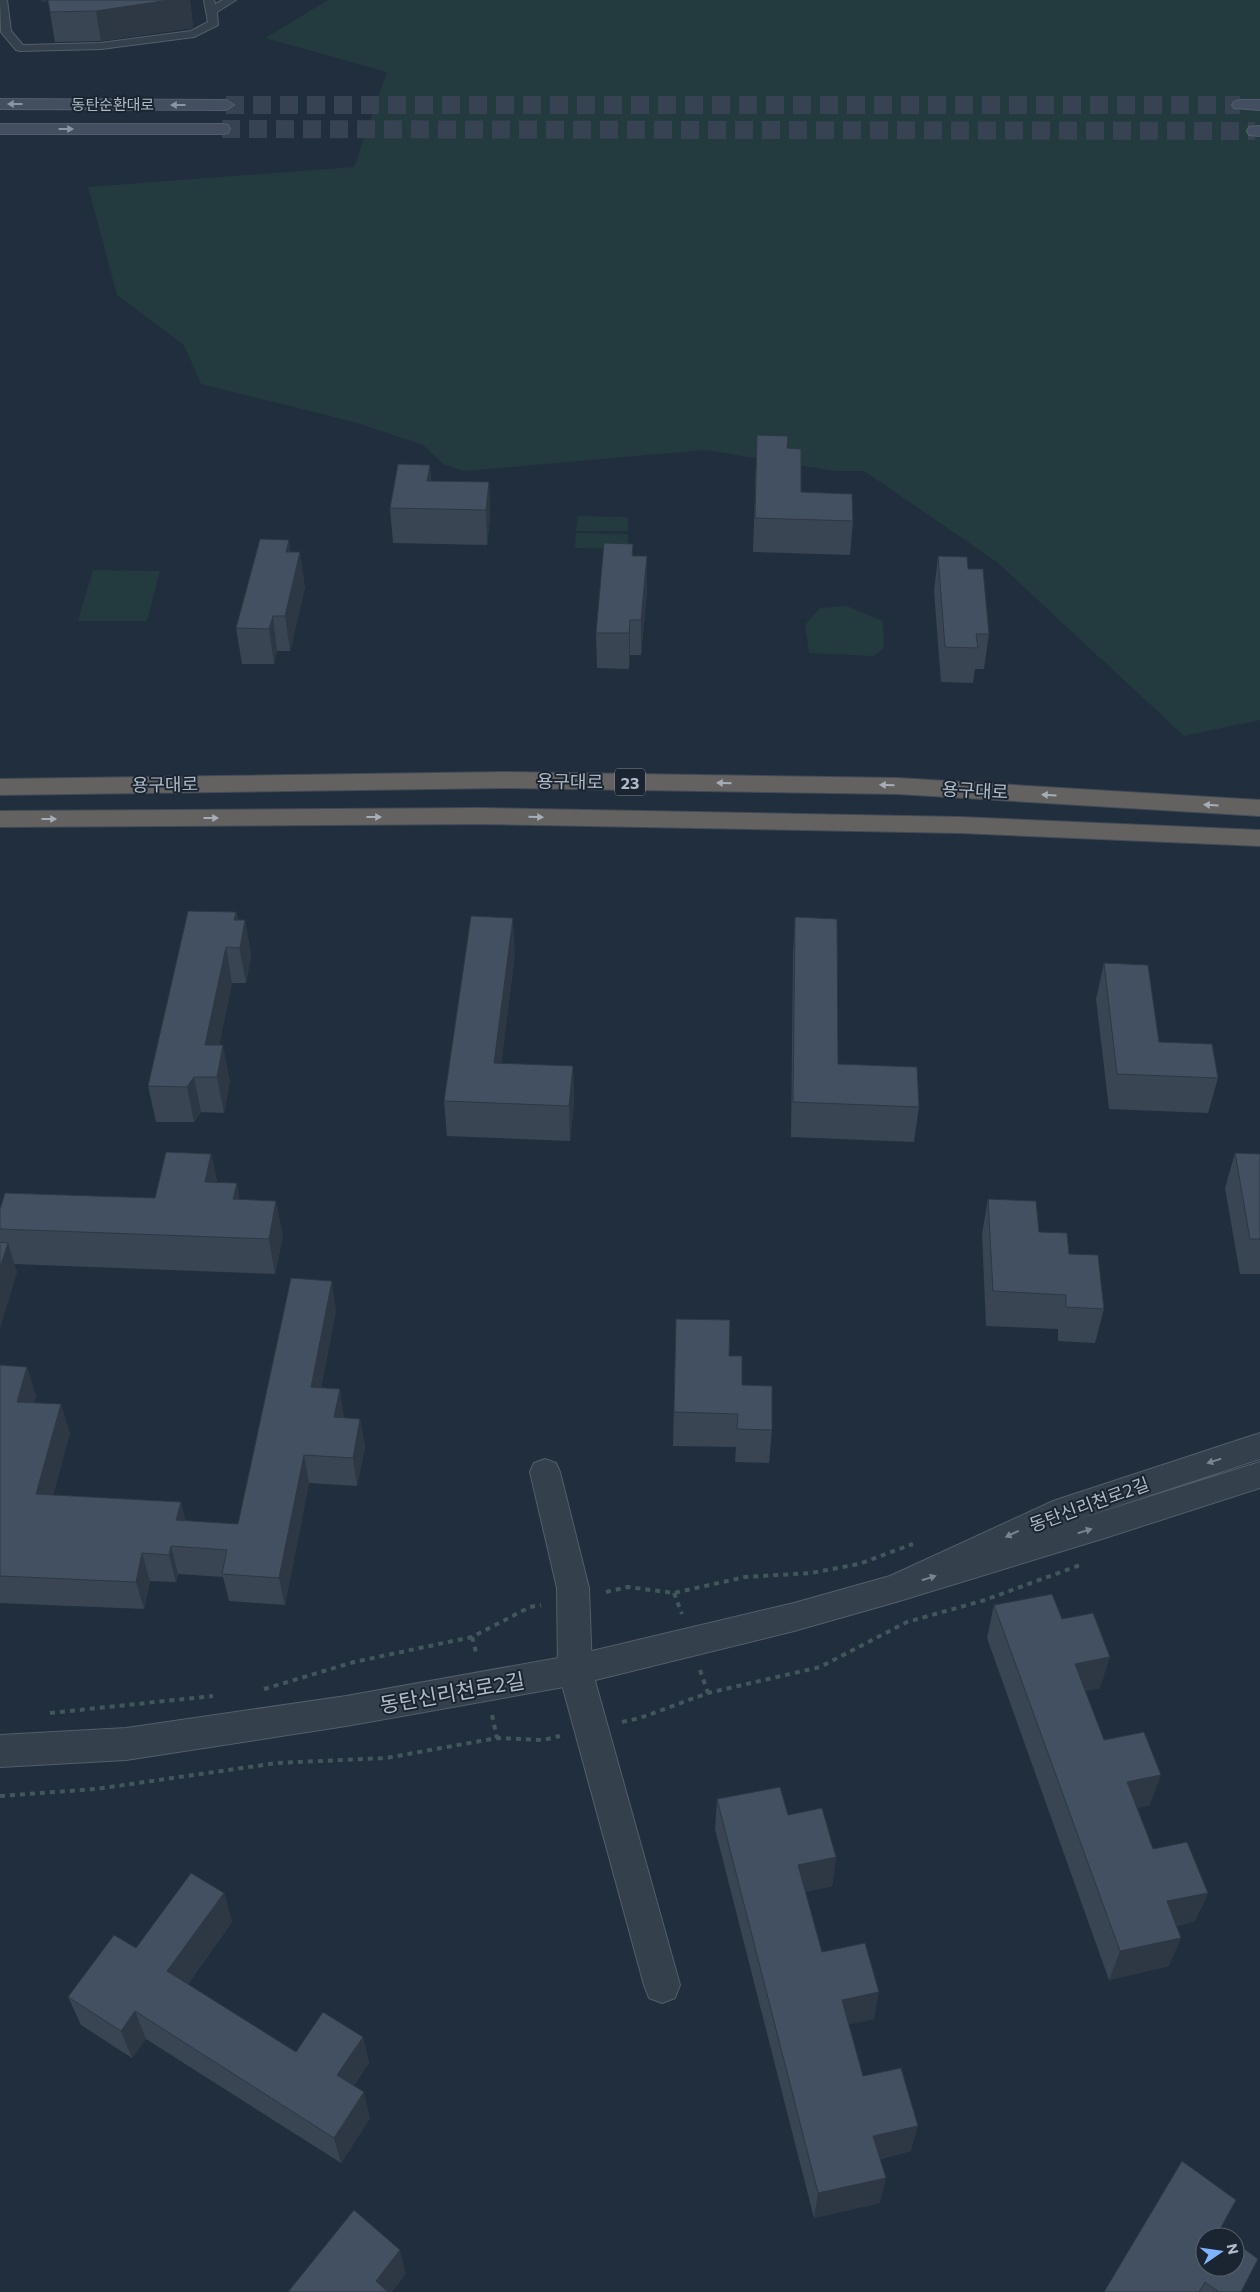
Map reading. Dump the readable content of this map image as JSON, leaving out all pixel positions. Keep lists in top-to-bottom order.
{
  "streets": {
    "highway": ["용구대로", "23"],
    "main road": ["동탄순환대로"],
    "street": ["동탄신리천로2길"]
  },
  "north": "right"
}
